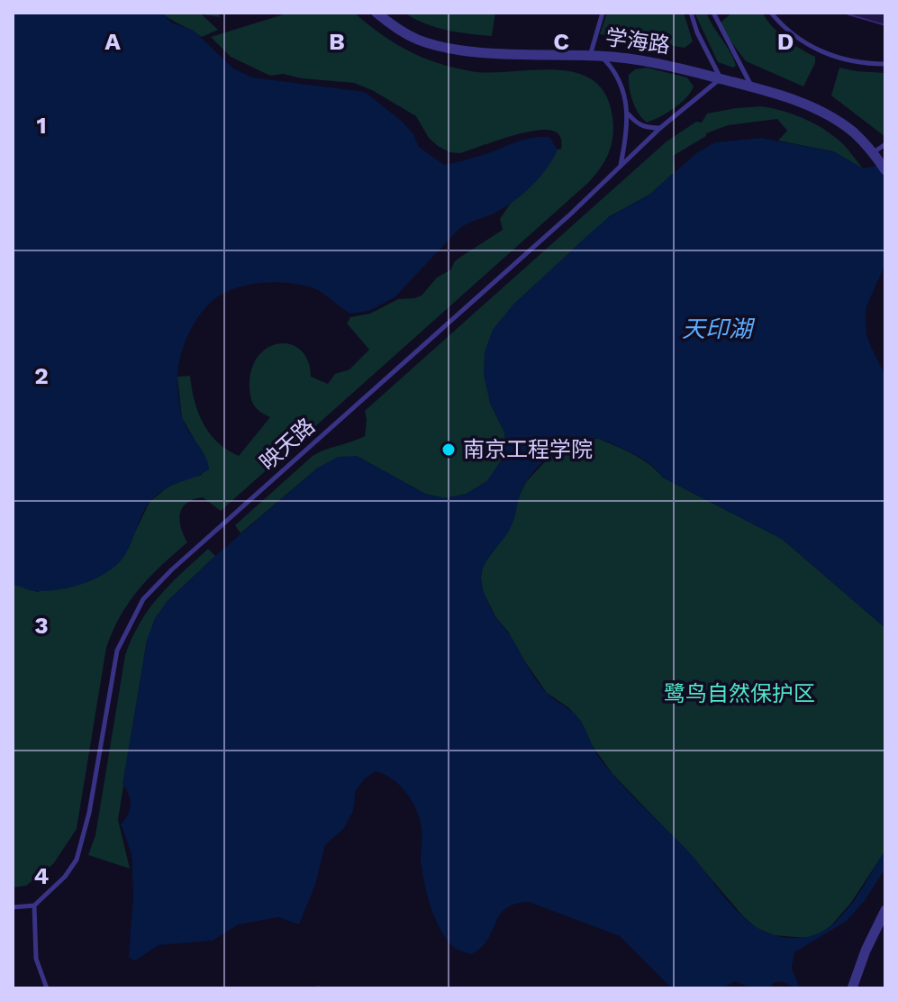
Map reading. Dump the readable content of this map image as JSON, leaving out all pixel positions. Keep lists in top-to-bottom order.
{
  "streets": {
    "street": ["学海路"],
    "lane": ["映天路"]
  },
  "crossings": [
    ["学海路", "映天路"]
  ],
  "water": ["天印湖"],
  "parks": ["鹭鸟自然保护区"],
  "places": ["南京工程学院"],
  "grid": {
    "columns": [
      "A",
      "B",
      "C",
      "D"
    ],
    "rows": [
      "1",
      "2",
      "3",
      "4"
    ]
  }
}
